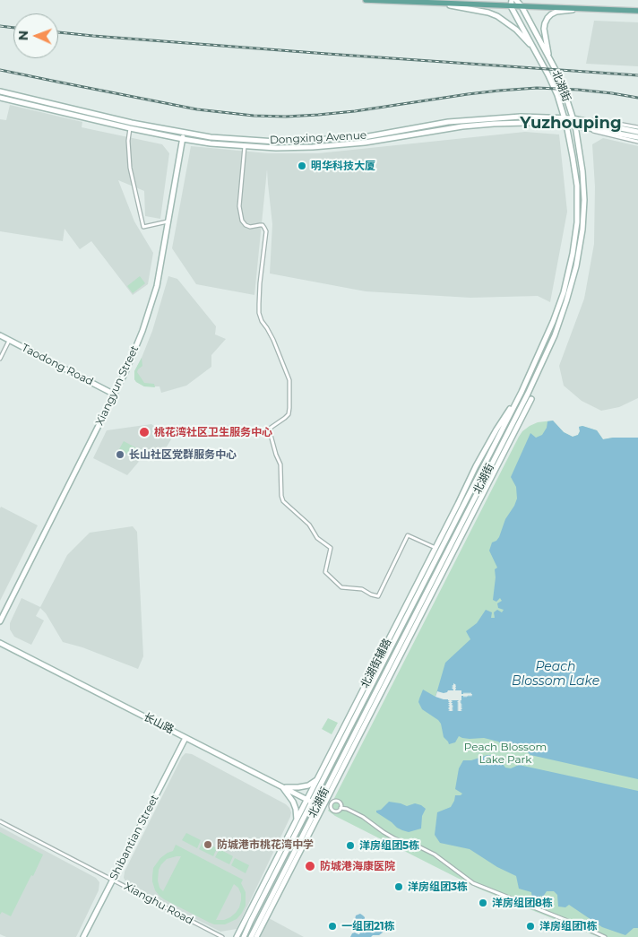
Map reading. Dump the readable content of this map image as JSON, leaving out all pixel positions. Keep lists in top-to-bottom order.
{
  "streets": {
    "main road": [
      "北湖街",
      "Dongxing Avenue",
      "Taodong Road",
      "Xiangyun Street",
      "北湖街辅路",
      "长山路",
      "Shibantian Street"
    ],
    "street": ["Xianghu Road"]
  },
  "crossings": [
    ["北湖街", "Dongxing Avenue"],
    ["北湖街", "长山路"],
    ["Dongxing Avenue", "Xiangyun Street"],
    ["Taodong Road", "Xiangyun Street"],
    ["长山路", "Shibantian Street"],
    ["Shibantian Street", "Xianghu Road"]
  ],
  "districts": ["Yuzhouping"],
  "water": ["Peach Blossom Lake"],
  "parks": ["Peach Blossom Lake Park"],
  "places": [
    "明华科技大厦",
    "桃花湾社区卫生服务中心",
    "长山社区党群服务中心",
    "防城港市桃花湾中学",
    "洋房组团5栋",
    "防城港海康医院",
    "洋房组团3栋",
    "洋房组团8栋",
    "一组团21栋",
    "洋房组团1栋"
  ],
  "north": "left"
}
